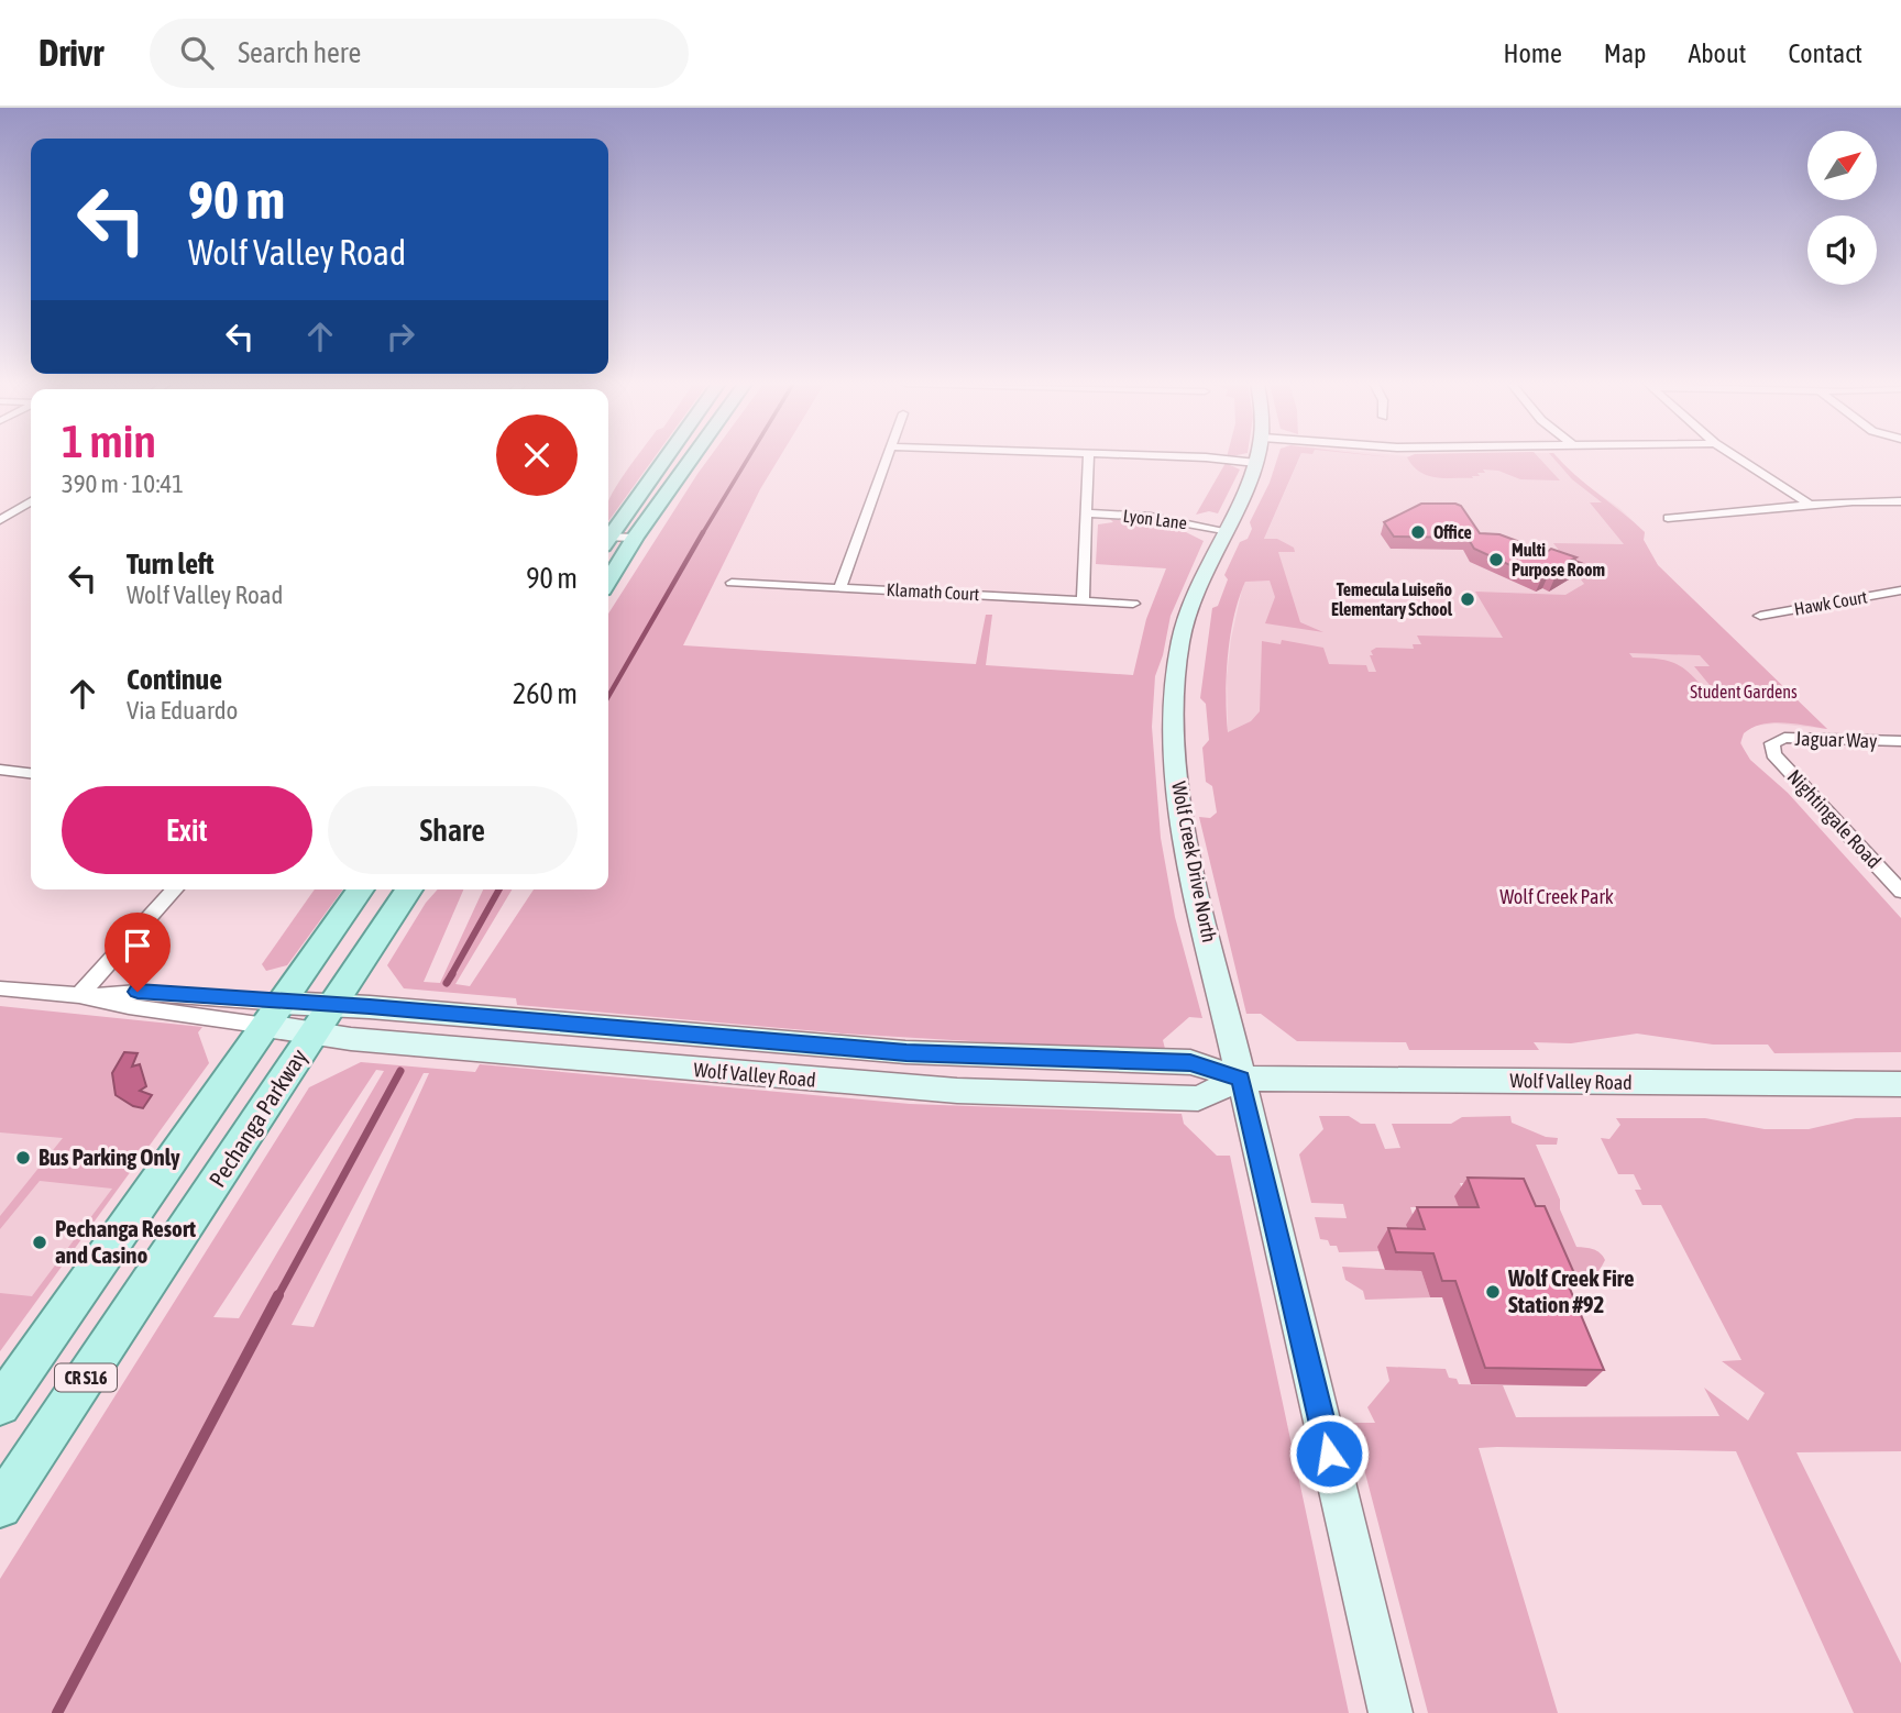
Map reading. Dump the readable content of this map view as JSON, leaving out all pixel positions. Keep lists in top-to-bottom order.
{
  "streets": {
    "main road": [
      "Wolf Creek Drive North",
      "Wolf Valley Road",
      "Pechanga Parkway",
      "CR S16"
    ],
    "street": [
      "Lyon Lane",
      "Klamath Court",
      "Hawk Court",
      "Jaguar Way",
      "Nightingale Road"
    ]
  },
  "crossings": [
    ["Lyon Lane", "Wolf Creek Drive North"],
    ["Jaguar Way", "Nightingale Road"],
    ["Wolf Creek Drive North", "Wolf Valley Road"],
    ["Wolf Valley Road", "Pechanga Parkway"],
    ["Wolf Valley Road", "CR S16"]
  ],
  "parks": ["Student Gardens", "Wolf Creek Park"],
  "places": [
    "Office",
    "Multi Purpose Room",
    "Temecula Luiseño Elementary School",
    "Bus Parking Only",
    "Pechanga Resort and Casino",
    "Wolf Creek Fire Station #92"
  ],
  "north": "top right",
  "page": {
    "header": "Drivr",
    "search": "Search here",
    "nav": [
      "Home",
      "Map",
      "About",
      "Contact"
    ],
    "turn": ["90 m", "Wolf Valley Road"],
    "heading": ["1 min", "390 m · 10:41"],
    "list": [
      {
        "name": "Turn left",
        "note": "Wolf Valley Road",
        "value": "90 m"
      },
      {
        "name": "Continue",
        "note": "Via Eduardo",
        "value": "260 m"
      }
    ],
    "buttons": ["Exit", "Share"]
  }
}
